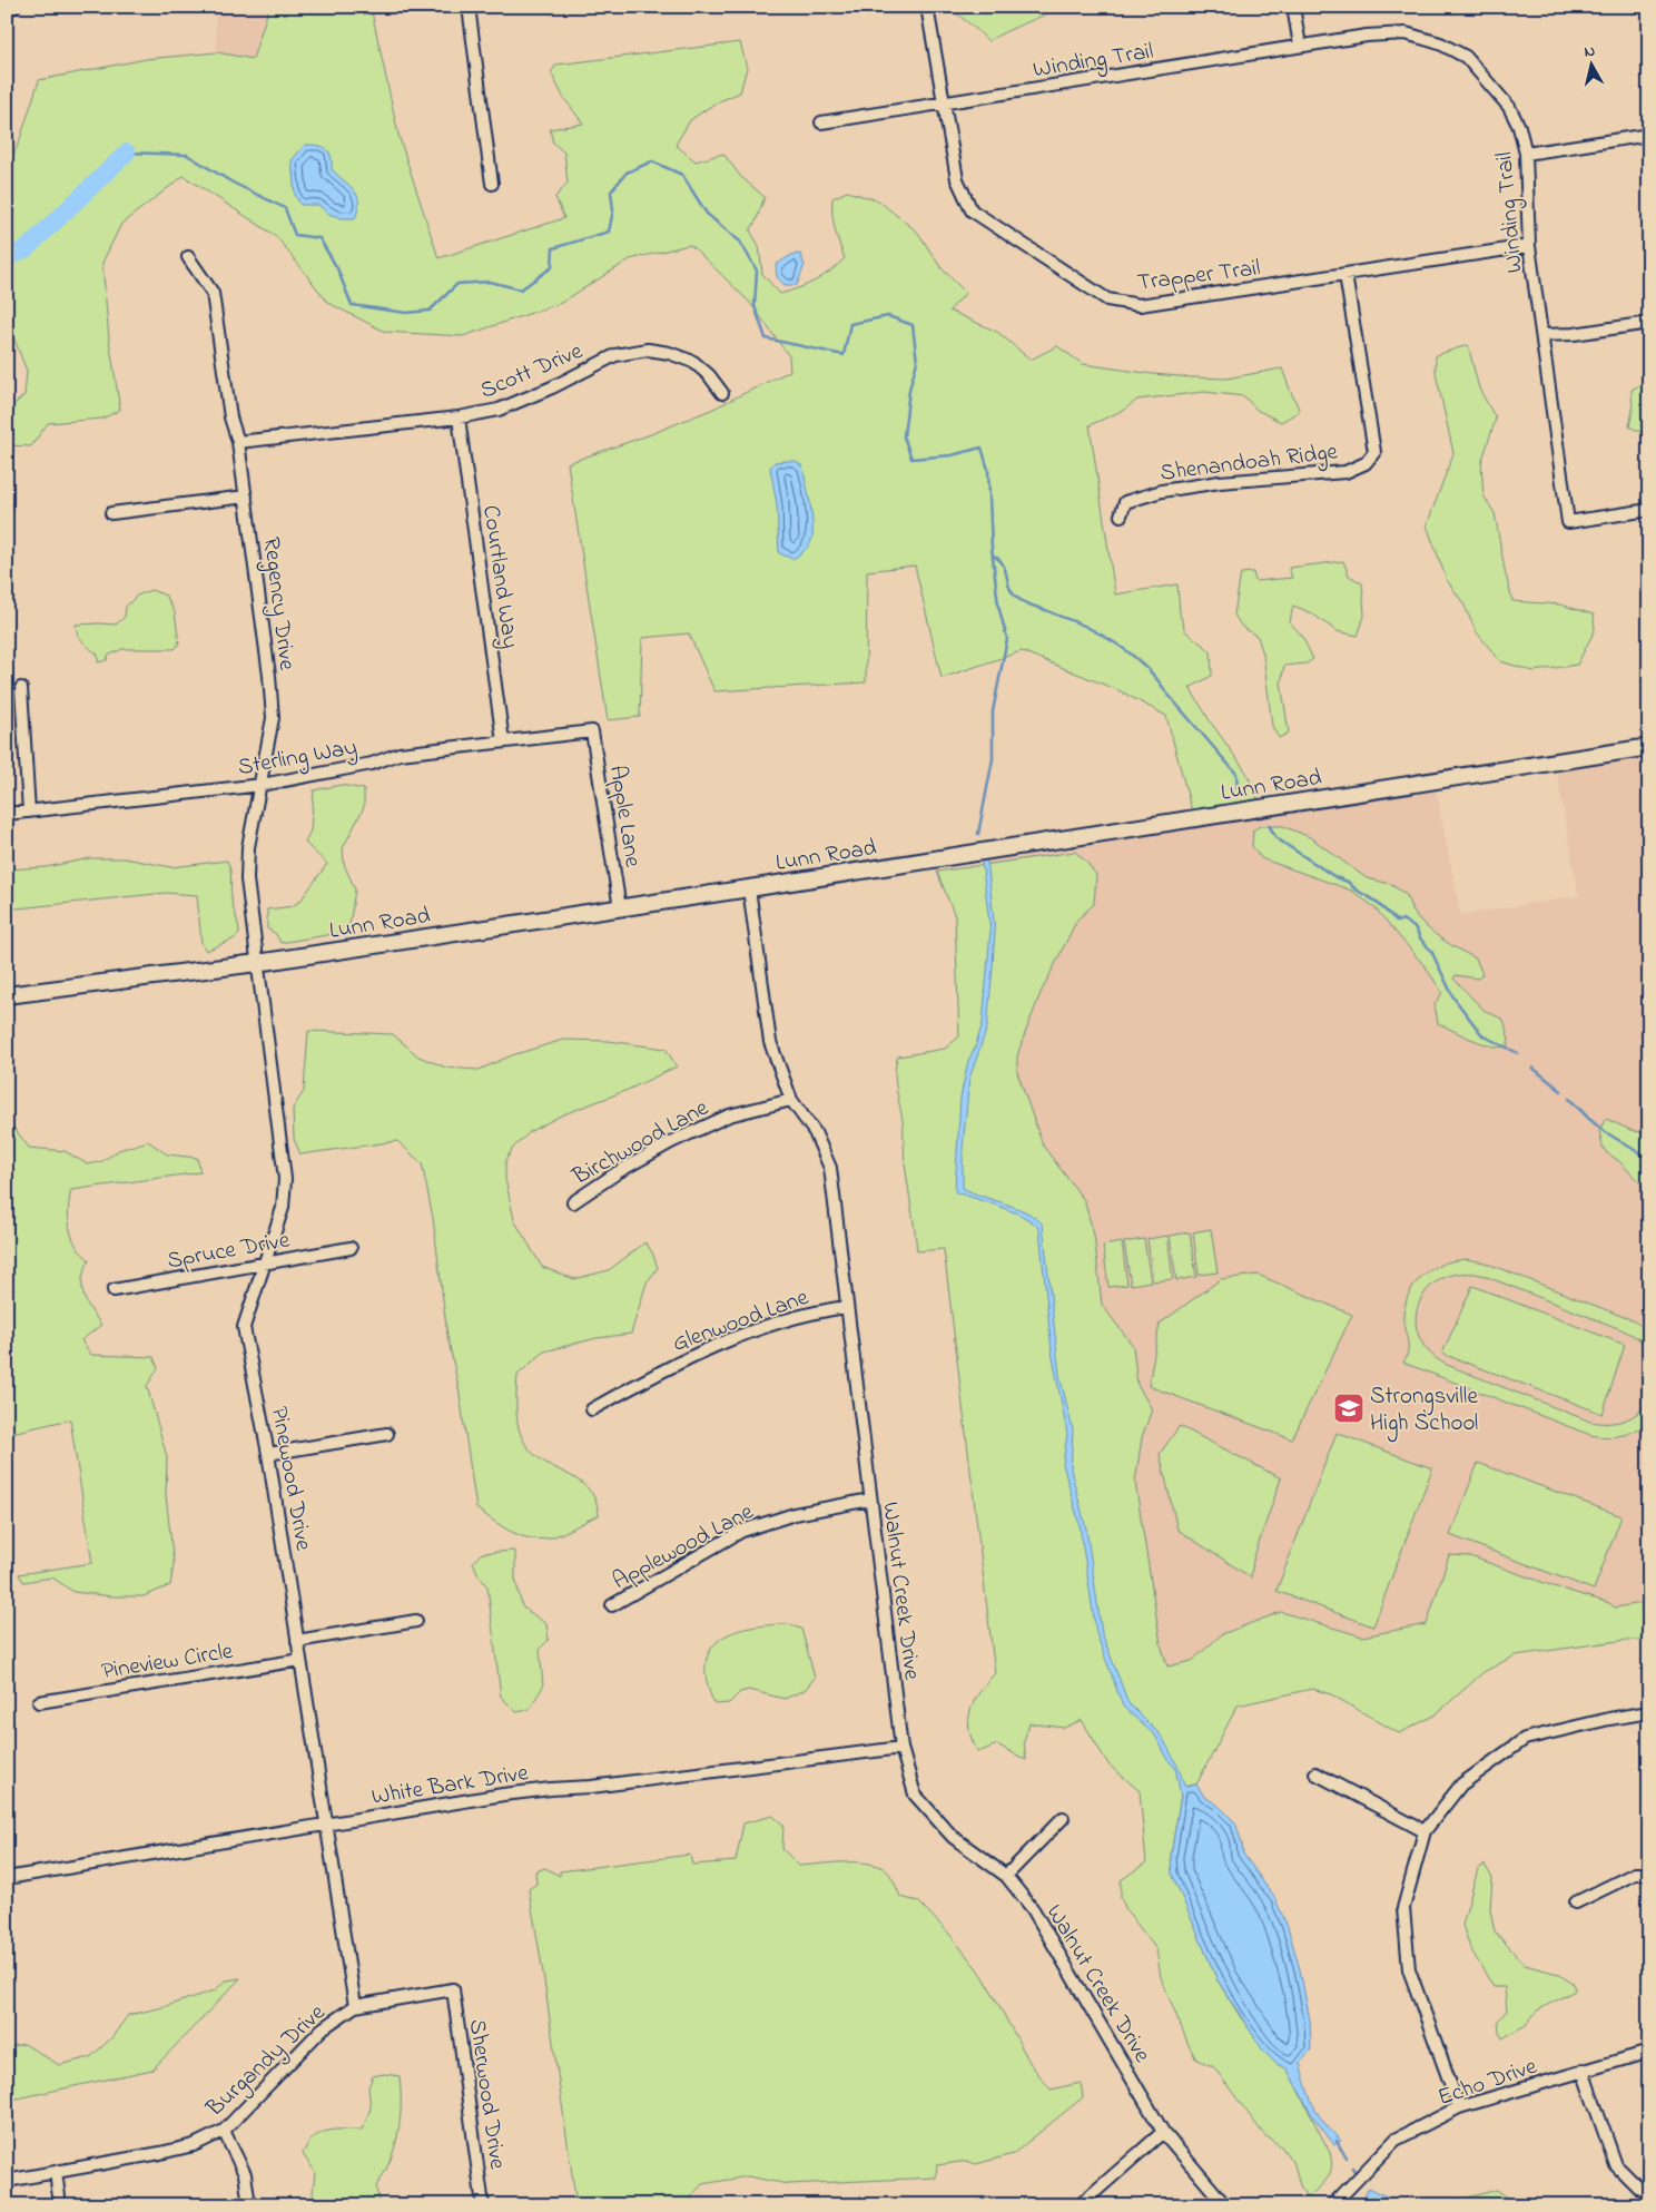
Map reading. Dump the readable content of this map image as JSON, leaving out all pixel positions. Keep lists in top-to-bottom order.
{
  "streets": {
    "street": [
      "Winding Trail",
      "Trapper Trail",
      "Scott Drive",
      "Shenandoah Ridge",
      "Courtland Way",
      "Regency Drive",
      "Sterling Way",
      "Lunn Road",
      "Apple Lane",
      "Birchwood Lane",
      "Spruce Drive",
      "Glenwood Lane",
      "Pinewood Drive",
      "Applewood Lane",
      "Walnut Creek Drive",
      "Pineview Circle",
      "White Bark Drive",
      "Burgandy Drive",
      "Echo Drive",
      "Sherwood Drive"
    ]
  },
  "crossings": [
    ["Winding Trail", "Trapper Trail"],
    ["Trapper Trail", "Shenandoah Ridge"],
    ["Scott Drive", "Courtland Way"],
    ["Scott Drive", "Regency Drive"],
    ["Courtland Way", "Sterling Way"],
    ["Regency Drive", "Sterling Way"],
    ["Regency Drive", "Lunn Road"],
    ["Regency Drive", "Pinewood Drive"],
    ["Sterling Way", "Apple Lane"],
    ["Lunn Road", "Apple Lane"],
    ["Lunn Road", "Pinewood Drive"],
    ["Lunn Road", "Walnut Creek Drive"],
    ["Birchwood Lane", "Walnut Creek Drive"],
    ["Spruce Drive", "Pinewood Drive"],
    ["Glenwood Lane", "Walnut Creek Drive"],
    ["Pinewood Drive", "Pineview Circle"],
    ["Pinewood Drive", "White Bark Drive"],
    ["Pinewood Drive", "Burgandy Drive"],
    ["Applewood Lane", "Walnut Creek Drive"],
    ["Walnut Creek Drive", "White Bark Drive"],
    ["Burgandy Drive", "Sherwood Drive"]
  ],
  "places": {
    "school or university": ["Strongsville High School"]
  },
  "north": "top"
}
